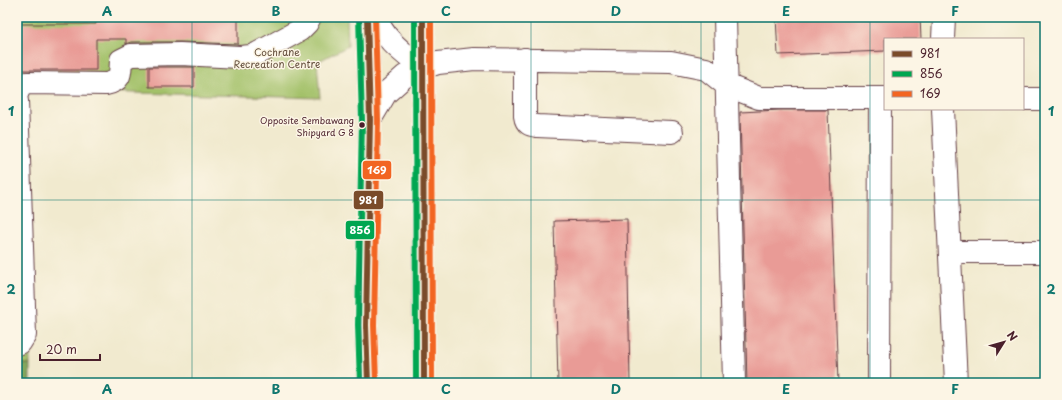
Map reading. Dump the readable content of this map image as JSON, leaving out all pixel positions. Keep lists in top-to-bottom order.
{
  "parks": ["Cochrane Recreation Centre"],
  "places": ["Opposite Sembawang Shipyard G 8"],
  "lines": ["transit line 981", "transit line 856", "transit line 169"],
  "legend": ["981", "856", "169"],
  "scale_bar": "20 m",
  "north": "top right",
  "grid": {
    "columns": [
      "A",
      "B",
      "C",
      "D",
      "E",
      "F"
    ],
    "rows": ["1", "2"]
  }
}
